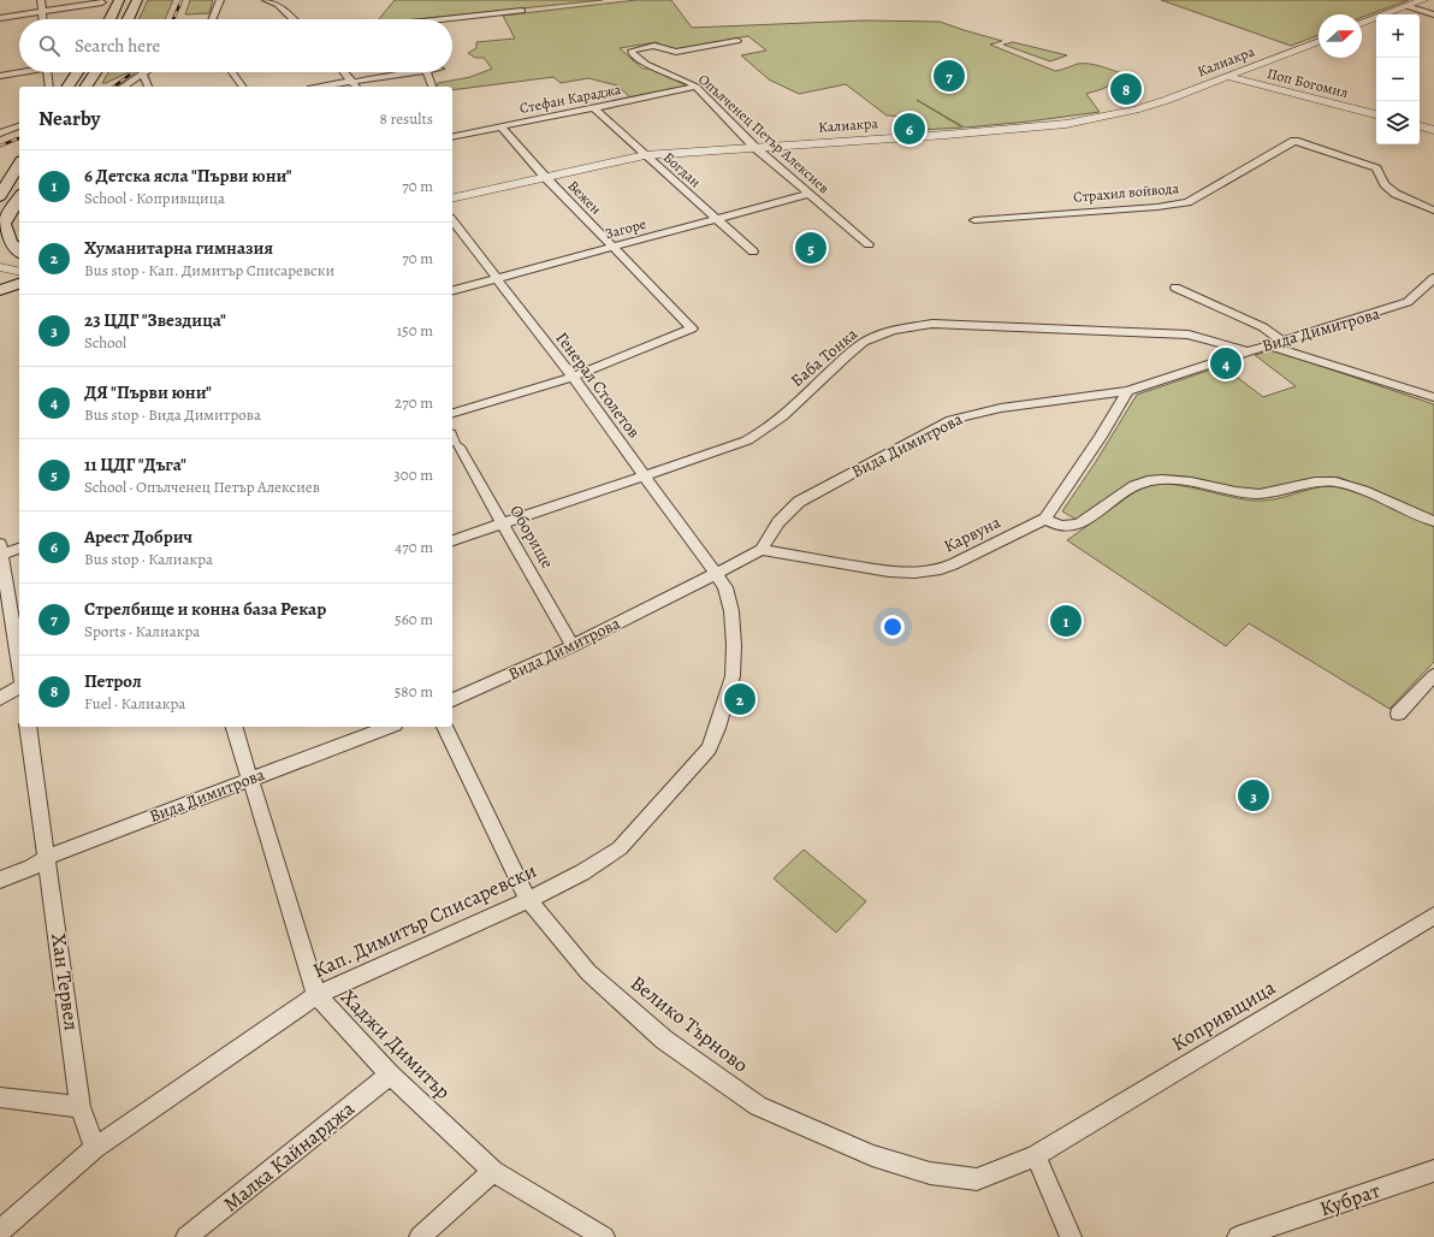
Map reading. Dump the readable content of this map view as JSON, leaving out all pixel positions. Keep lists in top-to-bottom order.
{
  "streets": {
    "street": [
      "Калиакра",
      "Поп Богомил",
      "Стефан Караджа",
      "Опълченец Петър Алексиев",
      "Богдан",
      "Страхил войвода",
      "Вежен",
      "Загоре",
      "Вида Димитрова",
      "Баба Тонка",
      "Генерал Столетов",
      "Карвуна",
      "Оборище",
      "Кап. Димитър Списаревски",
      "Хан Тервел",
      "Копривщица",
      "Велико Търново",
      "Хаджи Димитър",
      "Малка Кайнарджа",
      "Кубрат"
    ]
  },
  "crossings": [
    ["Калиакра", "Поп Богомил"],
    ["Калиакра", "Опълченец Петър Алексиев"],
    ["Калиакра", "Богдан"],
    ["Калиакра", "Вежен"],
    ["Стефан Караджа", "Опълченец Петър Алексиев"],
    ["Стефан Караджа", "Богдан"],
    ["Стефан Караджа", "Вежен"],
    ["Опълченец Петър Алексиев", "Загоре"],
    ["Богдан", "Загоре"],
    ["Вежен", "Загоре"],
    ["Вежен", "Генерал Столетов"],
    ["Загоре", "Генерал Столетов"],
    ["Вида Димитрова", "Баба Тонка"],
    ["Вида Димитрова", "Генерал Столетов"],
    ["Вида Димитрова", "Карвуна"],
    ["Вида Димитрова", "Оборище"],
    ["Вида Димитрова", "Кап. Димитър Списаревски"],
    ["Вида Димитрова", "Хан Тервел"],
    ["Вида Димитрова", "Хаджи Димитър"],
    ["Баба Тонка", "Генерал Столетов"],
    ["Баба Тонка", "Оборище"],
    ["Генерал Столетов", "Кап. Димитър Списаревски"],
    ["Кап. Димитър Списаревски", "Хан Тервел"],
    ["Кап. Димитър Списаревски", "Велико Търново"],
    ["Кап. Димитър Списаревски", "Хаджи Димитър"],
    ["Копривщица", "Велико Търново"],
    ["Хаджи Димитър", "Малка Кайнарджа"]
  ],
  "north": "right",
  "page": {
    "map_buttons": ["+", "−"],
    "search": "Search here",
    "pins": [
      "7",
      "8",
      "6",
      "5",
      "4",
      "1",
      "2",
      "3"
    ],
    "heading": ["Nearby", "8 results"],
    "list": [
      {
        "mark": "1",
        "name": "6 Детска ясла \"Първи юни\"",
        "note": "School · Копривщица",
        "value": "70 m"
      },
      {
        "mark": "2",
        "name": "Хуманитарна гимназия",
        "note": "Bus stop · Кап. Димитър Списаревски",
        "value": "70 m"
      },
      {
        "mark": "3",
        "name": "23 ЦДГ \"Звездица\"",
        "note": "School",
        "value": "150 m"
      },
      {
        "mark": "4",
        "name": "ДЯ \"Първи юни\"",
        "note": "Bus stop · Вида Димитрова",
        "value": "270 m"
      },
      {
        "mark": "5",
        "name": "11 ЦДГ \"Дъга\"",
        "note": "School · Опълченец Петър Алексиев",
        "value": "300 m"
      },
      {
        "mark": "6",
        "name": "Арест Добрич",
        "note": "Bus stop · Калиакра",
        "value": "470 m"
      },
      {
        "mark": "7",
        "name": "Стрелбище и конна база Рекар",
        "note": "Sports · Калиакра",
        "value": "560 m"
      },
      {
        "mark": "8",
        "name": "Петрол",
        "note": "Fuel · Калиакра",
        "value": "580 m"
      }
    ]
  }
}
